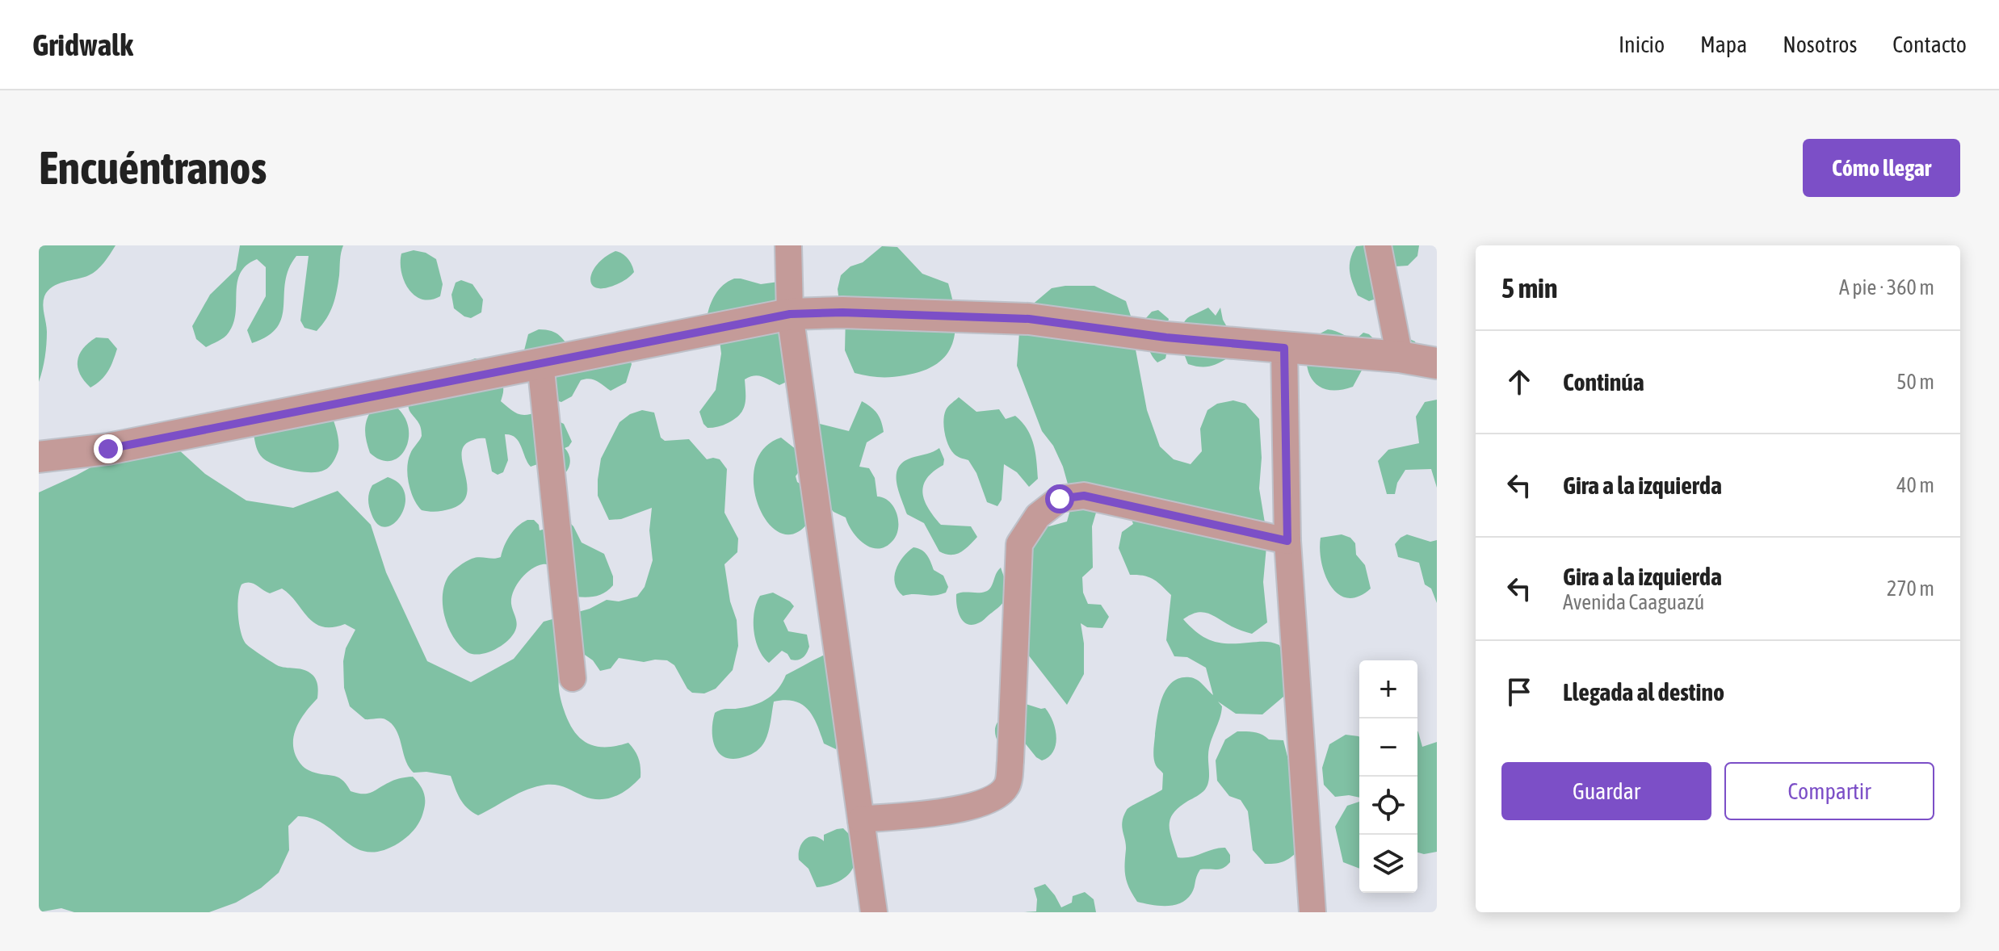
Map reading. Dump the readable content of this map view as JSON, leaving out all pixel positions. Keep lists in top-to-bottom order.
{
  "page": {
    "header": "Gridwalk",
    "nav": [
      "Inicio",
      "Mapa",
      "Nosotros",
      "Contacto"
    ],
    "buttons": [
      "Cómo llegar",
      ["Guardar", "Compartir"]
    ],
    "title": "Encuéntranos",
    "heading": ["5 min", "A pie · 360 m"],
    "list": [
      ["Continúa", "50 m"],
      ["Gira a la izquierda", "40 m"],
      ["Gira a la izquierda", "Avenida Caaguazú", "270 m"],
      "Llegada al destino"
    ],
    "map_buttons": ["+", "−"]
  }
}
